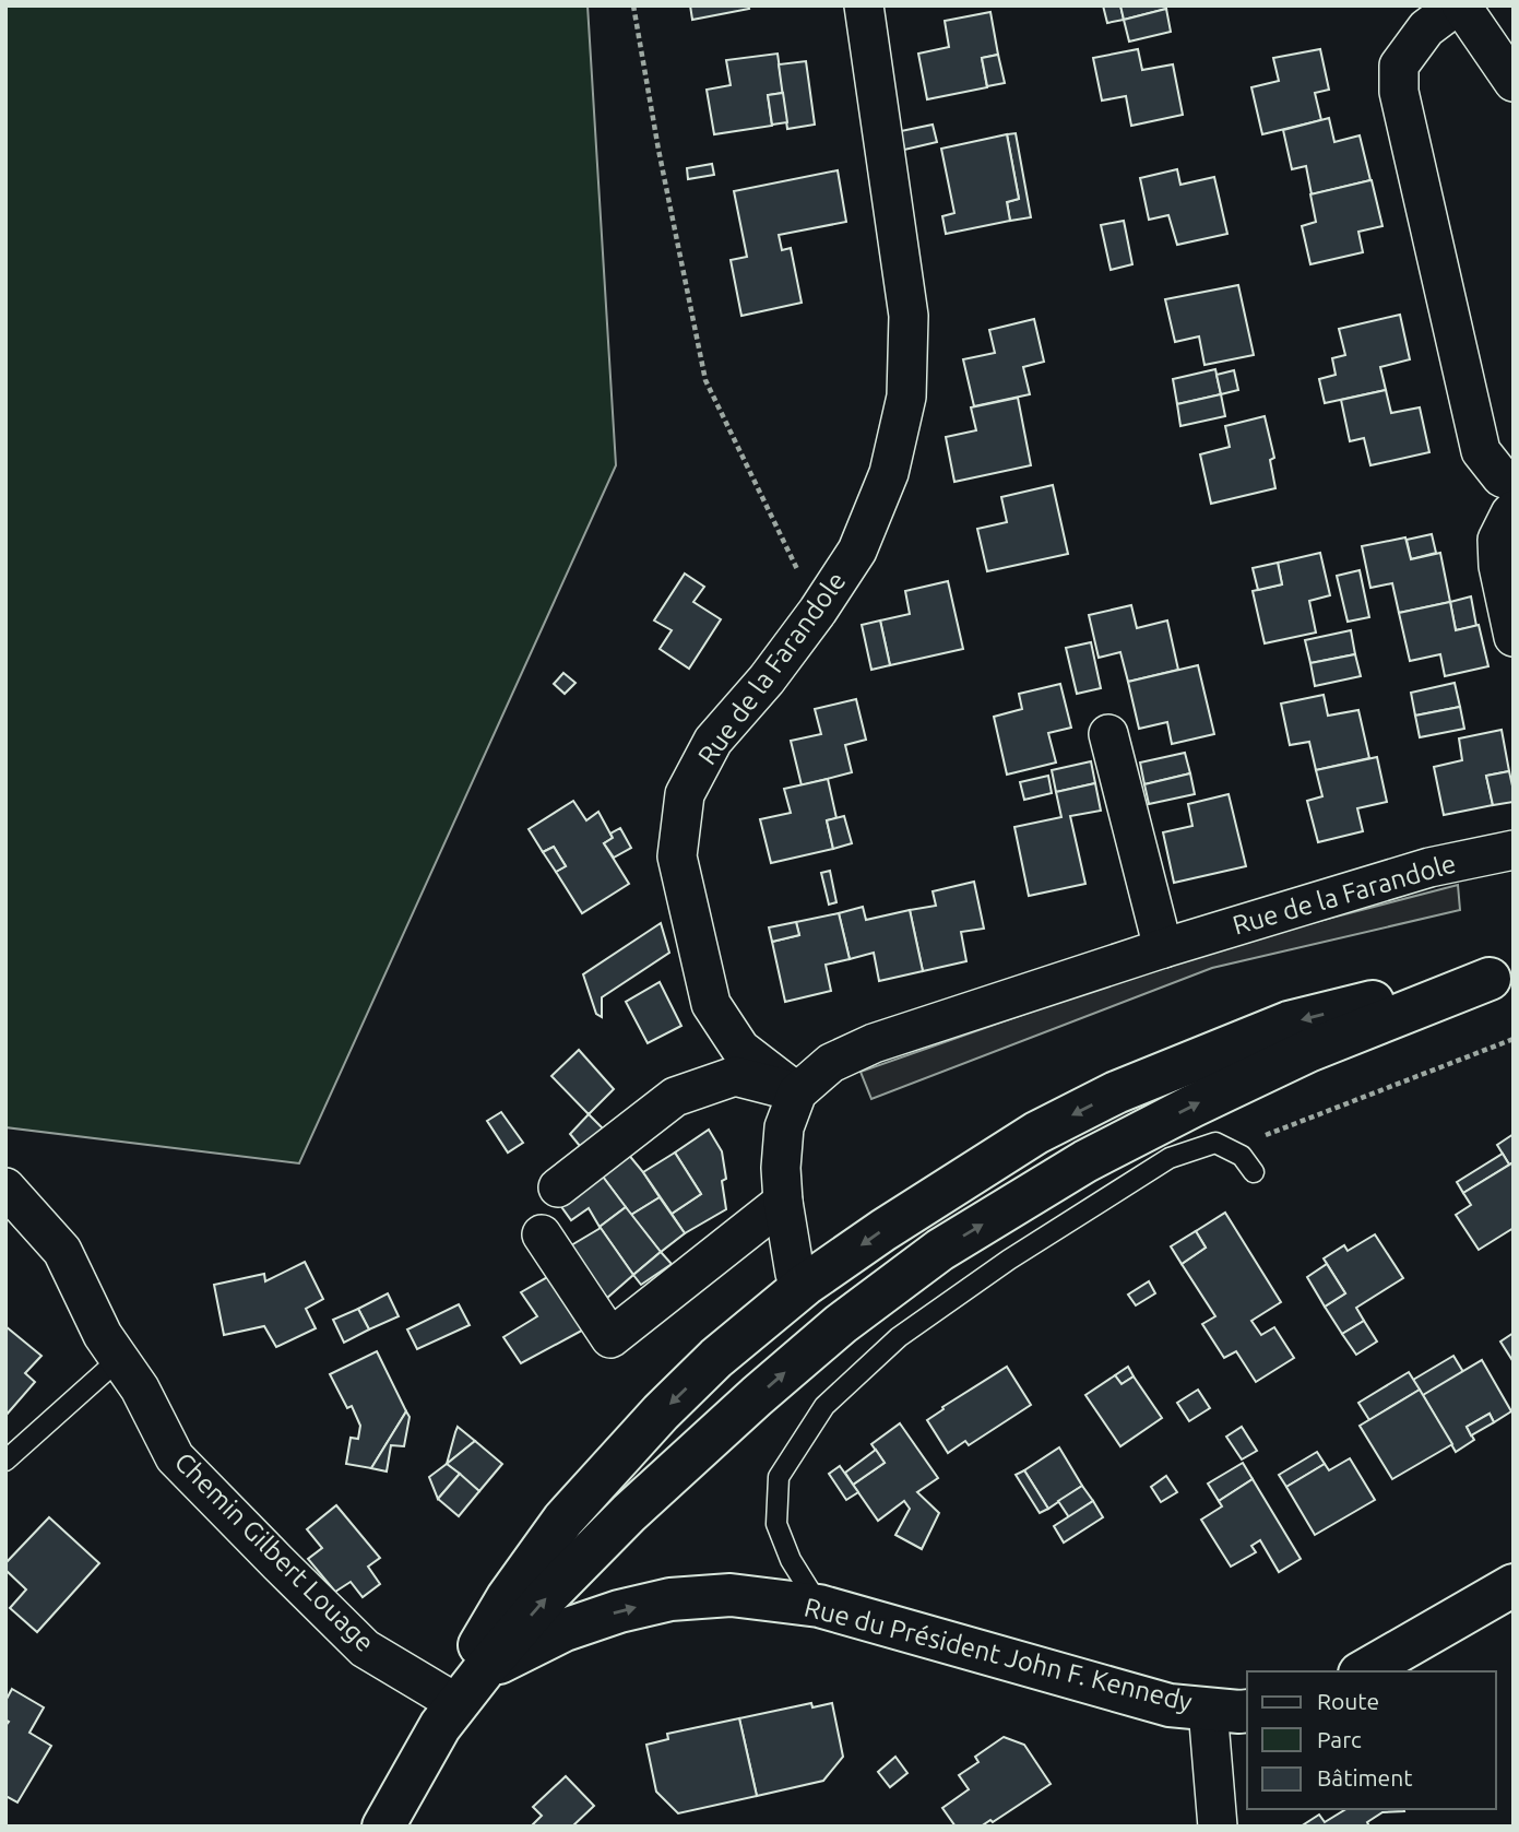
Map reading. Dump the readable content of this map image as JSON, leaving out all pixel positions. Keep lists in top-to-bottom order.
{
  "streets": {
    "main road": ["Rue du Président John F. Kennedy"],
    "street": ["Rue de la Farandole", "Chemin Gilbert Louage"]
  },
  "legend": ["Route", "Parc", "Bâtiment"]
}
